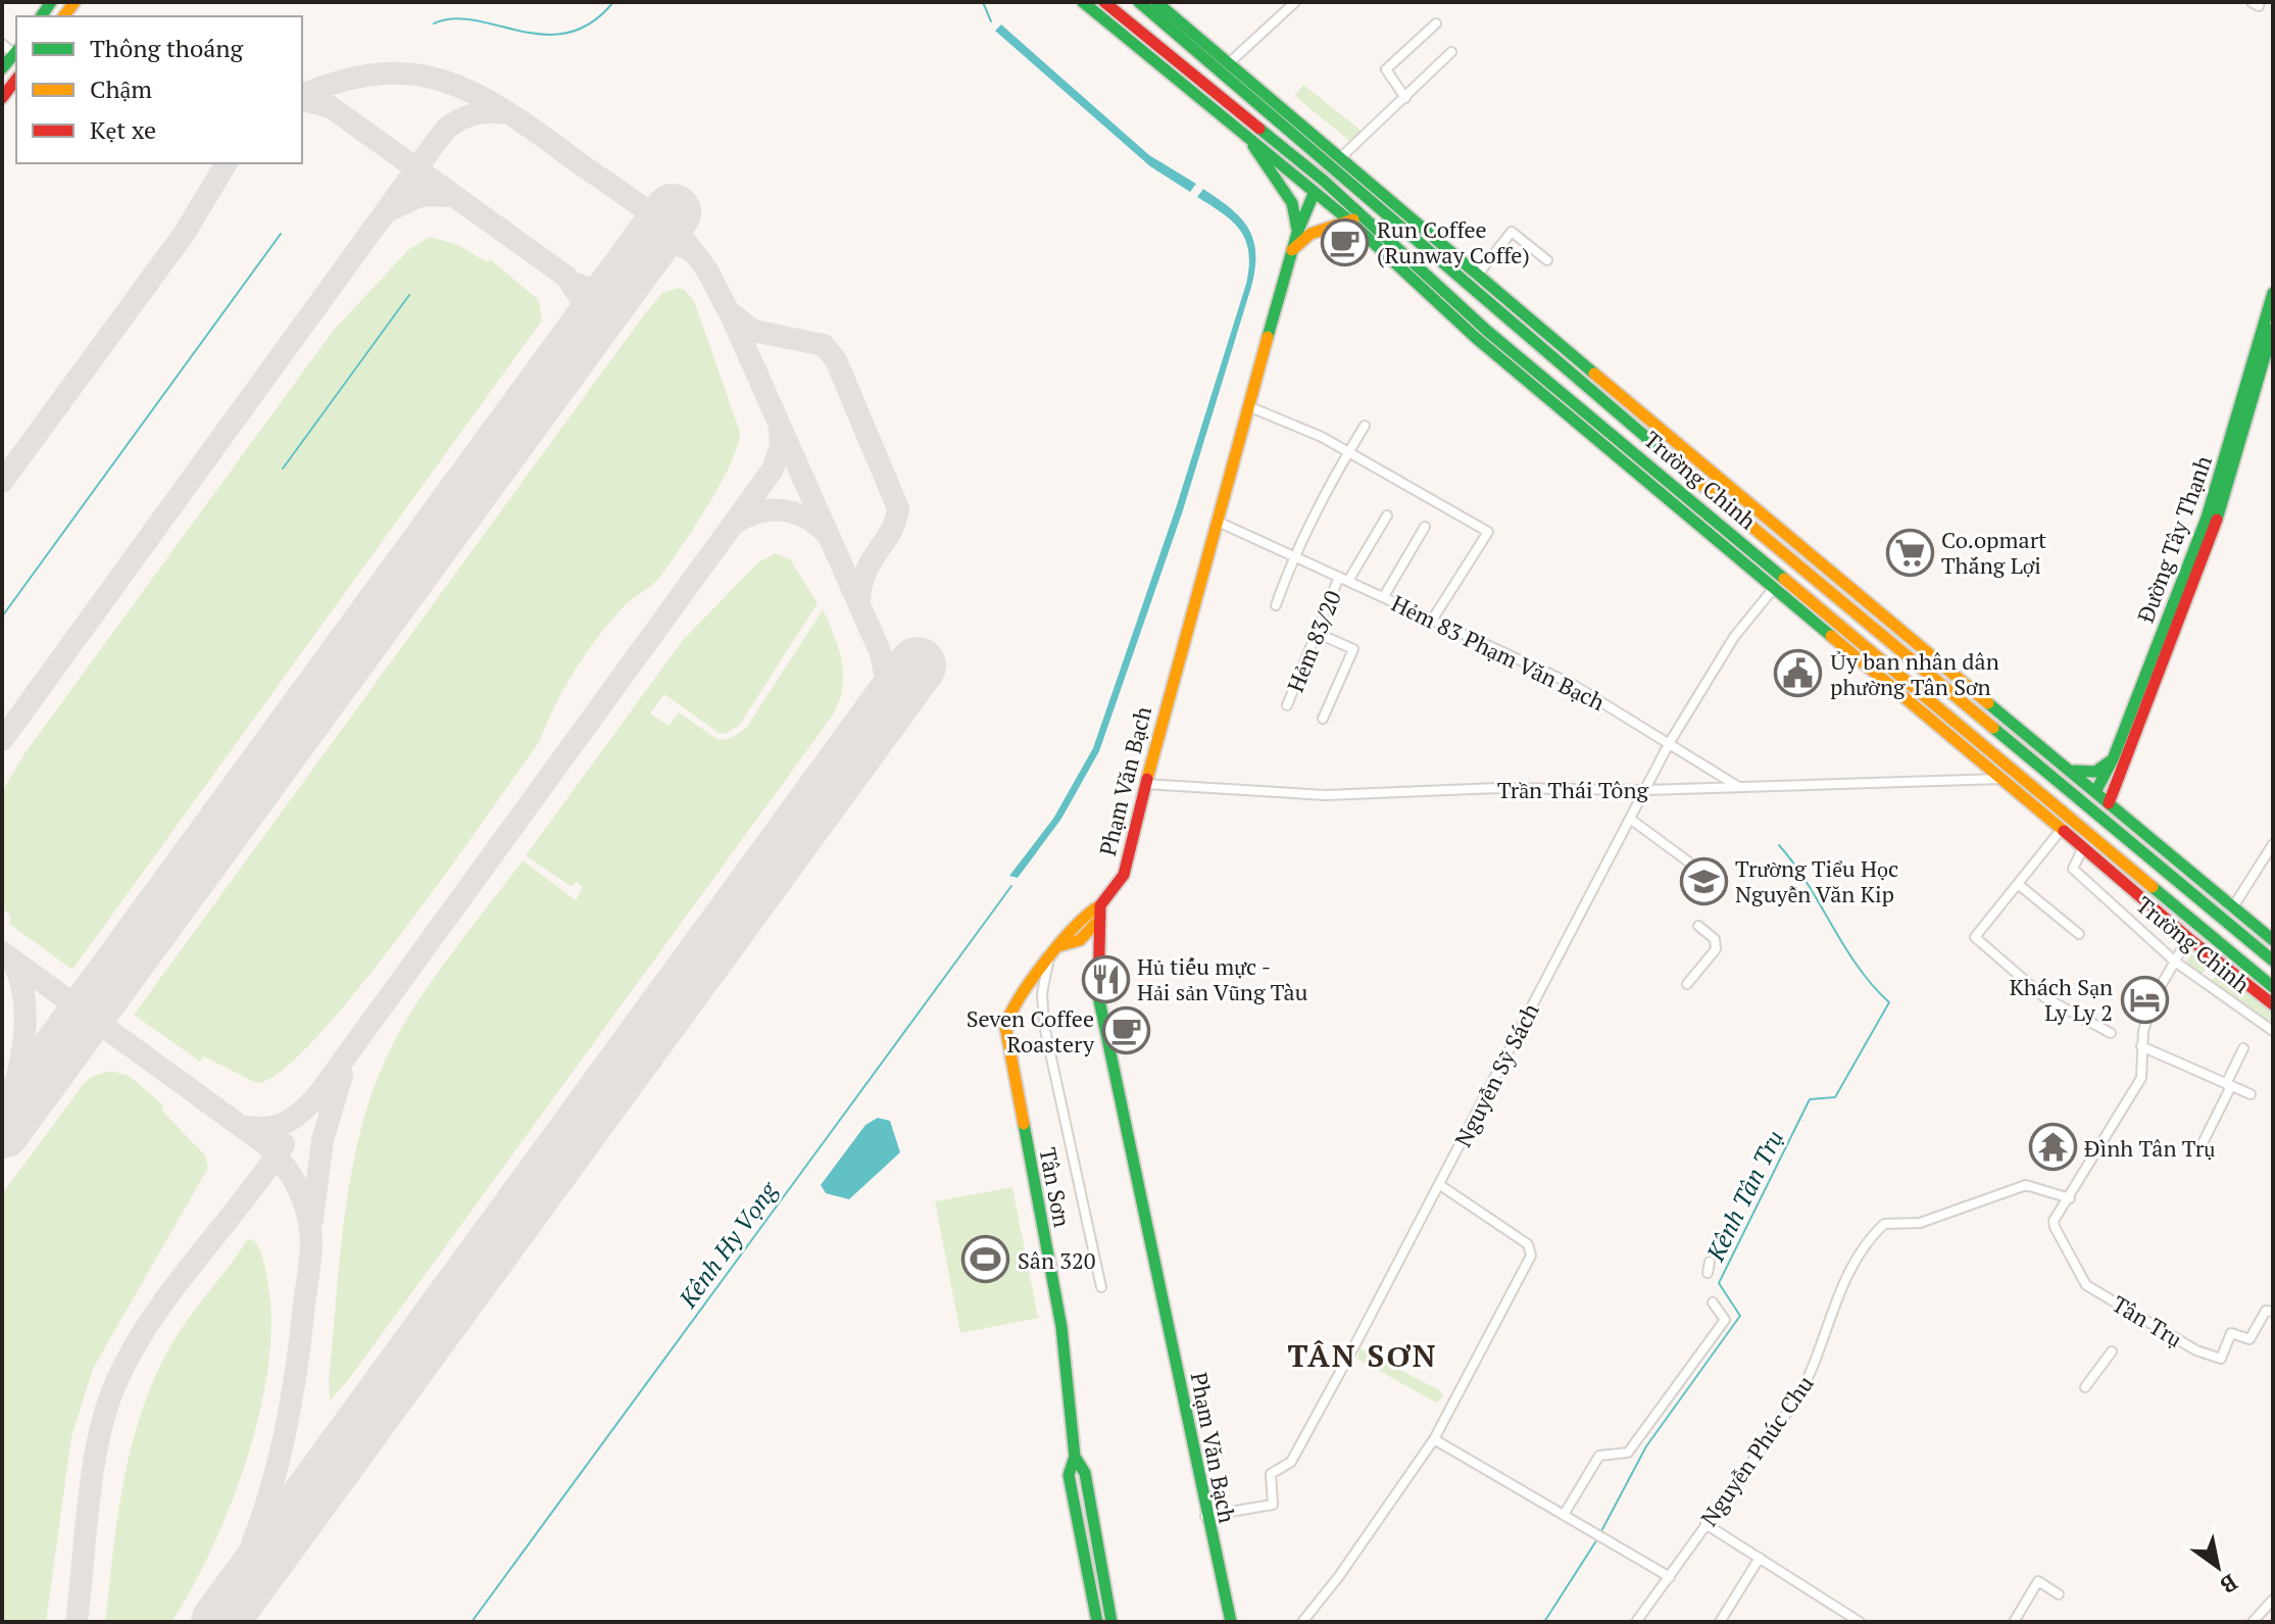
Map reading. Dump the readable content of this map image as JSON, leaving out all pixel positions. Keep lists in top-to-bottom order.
{
  "streets": {
    "main road": [
      "Trường Chinh",
      "Đường Tây Thạnh",
      "Phạm Văn Bạch",
      "Tân Sơn"
    ],
    "street": [
      "Hẻm 83/20",
      "Hẻm 83 Phạm Văn Bạch",
      "Trần Thái Tông",
      "Nguyễn Sỹ Sách",
      "Tân Trụ",
      "Nguyễn Phúc Chu"
    ]
  },
  "crossings": [
    ["Trường Chinh", "Đường Tây Thạnh"],
    ["Trường Chinh", "Phạm Văn Bạch"],
    ["Trường Chinh", "Trần Thái Tông"],
    ["Trường Chinh", "Nguyễn Sỹ Sách"],
    ["Hẻm 83/20", "Hẻm 83 Phạm Văn Bạch"],
    ["Hẻm 83 Phạm Văn Bạch", "Phạm Văn Bạch"],
    ["Hẻm 83 Phạm Văn Bạch", "Trần Thái Tông"],
    ["Hẻm 83 Phạm Văn Bạch", "Nguyễn Sỹ Sách"],
    ["Phạm Văn Bạch", "Trần Thái Tông"],
    ["Phạm Văn Bạch", "Nguyễn Sỹ Sách"],
    ["Phạm Văn Bạch", "Tân Sơn"],
    ["Trần Thái Tông", "Nguyễn Sỹ Sách"],
    ["Tân Trụ", "Nguyễn Phúc Chu"]
  ],
  "districts": ["TÂN SƠN"],
  "water": ["Kênh Tân Trụ", "Kênh Hy Vọng"],
  "places": {
    "cafe": ["Run Coffee (Runway Coffe)", "Seven Coffee Roastery"],
    "supermarket": ["Co.opmart Thắng Lợi"],
    "public building": ["Ủy ban nhân dân phường Tân Sơn"],
    "school or university": ["Trường Tiểu Học Nguyễn Văn Kip"],
    "restaurant": ["Hủ tiếu mực - Hải sản Vũng Tàu"],
    "hotel": ["Khách Sạn Ly Ly 2"],
    "temple": ["Đình Tân Trụ"],
    "sports": ["Sân 320"]
  },
  "legend": ["Thông thoáng", "Chậm", "Kẹt xe"],
  "north": "bottom right"
}
